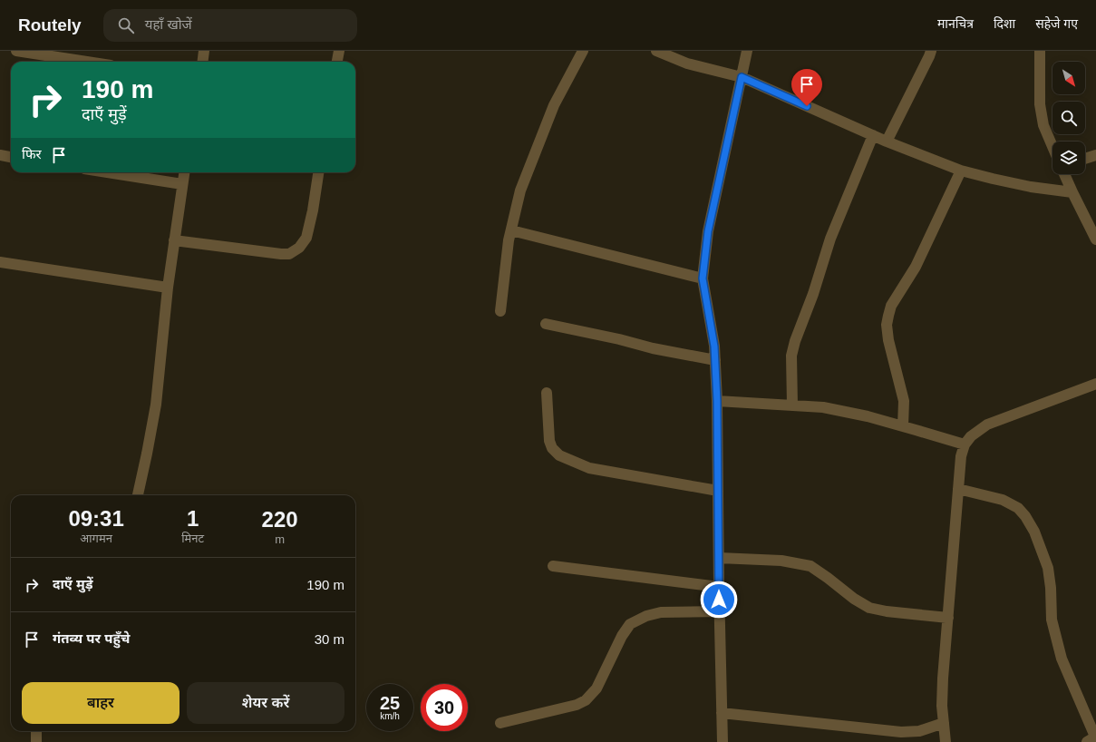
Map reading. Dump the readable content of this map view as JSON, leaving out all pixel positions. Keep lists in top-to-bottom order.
{
  "north": "bottom right",
  "page": {
    "header": "Routely",
    "search": "यहाँ खोजें",
    "nav": ["मानचित्र", "दिशा", "सहेजे गए"],
    "turn": ["190 m", "दाएँ मुड़ें"],
    "then": "फिर",
    "eta": [
      "09:31",
      "आगमन",
      "1",
      "मिनट",
      "220",
      "m"
    ],
    "list": [
      {
        "name": "दाएँ मुड़ें",
        "value": "190 m"
      },
      {
        "name": "गंतव्य पर पहुँचे",
        "value": "30 m"
      }
    ],
    "buttons": ["बाहर", "शेयर करें"],
    "speed": "25 km/h",
    "limit": "30"
  }
}
